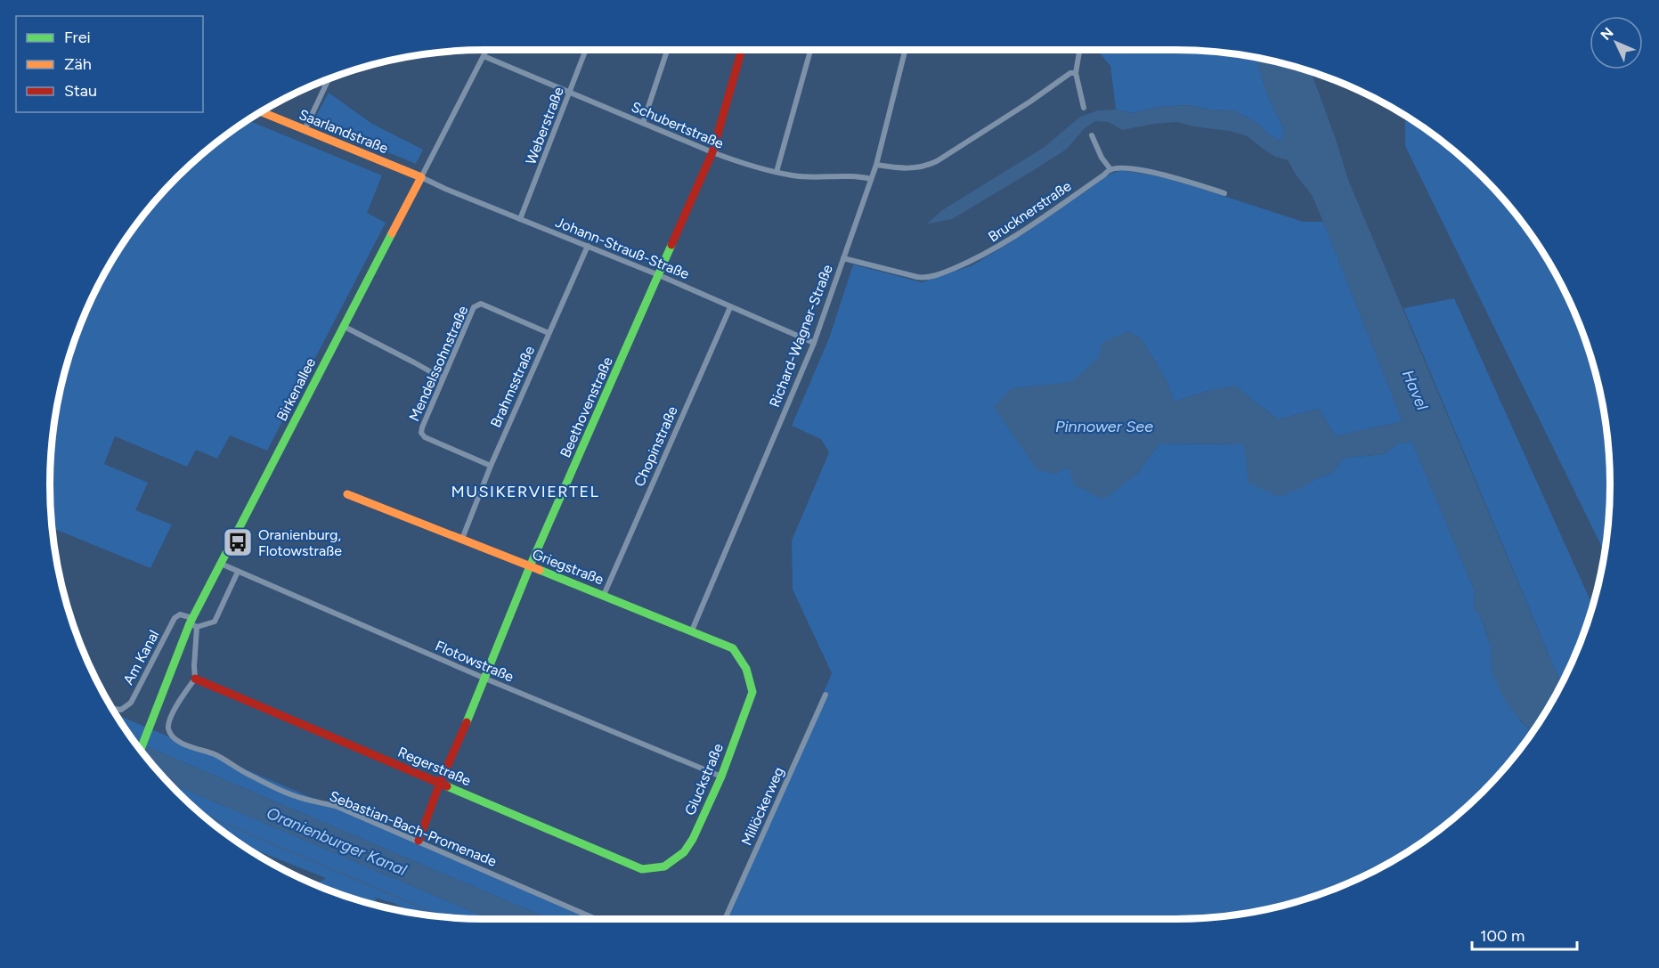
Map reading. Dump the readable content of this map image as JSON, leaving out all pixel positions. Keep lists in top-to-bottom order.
{
  "streets": {
    "street": [
      "Schubertstraße",
      "Weberstraße",
      "Saarlandstraße",
      "Brucknerstraße",
      "Johann-Strauß-Straße",
      "Richard-Wagner-Straße",
      "Mendelssohnstraße",
      "Brahmsstraße",
      "Birkenallee",
      "Beethovenstraße",
      "Chopinstraße",
      "Griegstraße",
      "Am Kanal",
      "Flotowstraße",
      "Regerstraße",
      "Gluckstraße",
      "Millöckerweg",
      "Sebastian-Bach-Promenade"
    ]
  },
  "crossings": [
    ["Schubertstraße", "Weberstraße"],
    ["Schubertstraße", "Richard-Wagner-Straße"],
    ["Schubertstraße", "Birkenallee"],
    ["Schubertstraße", "Beethovenstraße"],
    ["Weberstraße", "Johann-Strauß-Straße"],
    ["Saarlandstraße", "Johann-Strauß-Straße"],
    ["Saarlandstraße", "Birkenallee"],
    ["Brucknerstraße", "Richard-Wagner-Straße"],
    ["Johann-Strauß-Straße", "Richard-Wagner-Straße"],
    ["Johann-Strauß-Straße", "Brahmsstraße"],
    ["Johann-Strauß-Straße", "Birkenallee"],
    ["Johann-Strauß-Straße", "Beethovenstraße"],
    ["Johann-Strauß-Straße", "Chopinstraße"],
    ["Richard-Wagner-Straße", "Griegstraße"],
    ["Mendelssohnstraße", "Brahmsstraße"],
    ["Brahmsstraße", "Griegstraße"],
    ["Birkenallee", "Am Kanal"],
    ["Birkenallee", "Flotowstraße"],
    ["Beethovenstraße", "Griegstraße"],
    ["Beethovenstraße", "Flotowstraße"],
    ["Beethovenstraße", "Regerstraße"],
    ["Beethovenstraße", "Sebastian-Bach-Promenade"],
    ["Chopinstraße", "Griegstraße"],
    ["Griegstraße", "Gluckstraße"],
    ["Flotowstraße", "Gluckstraße"],
    ["Regerstraße", "Gluckstraße"],
    ["Regerstraße", "Sebastian-Bach-Promenade"]
  ],
  "districts": ["MUSIKERVIERTEL"],
  "water": ["Havel", "Pinnower See", "Oranienburger Kanal"],
  "places": {
    "bus stop": ["Oranienburg, Flotowstraße"]
  },
  "legend": ["Frei", "Zäh", "Stau"],
  "scale_bar": "100 m",
  "north": "top left"
}
